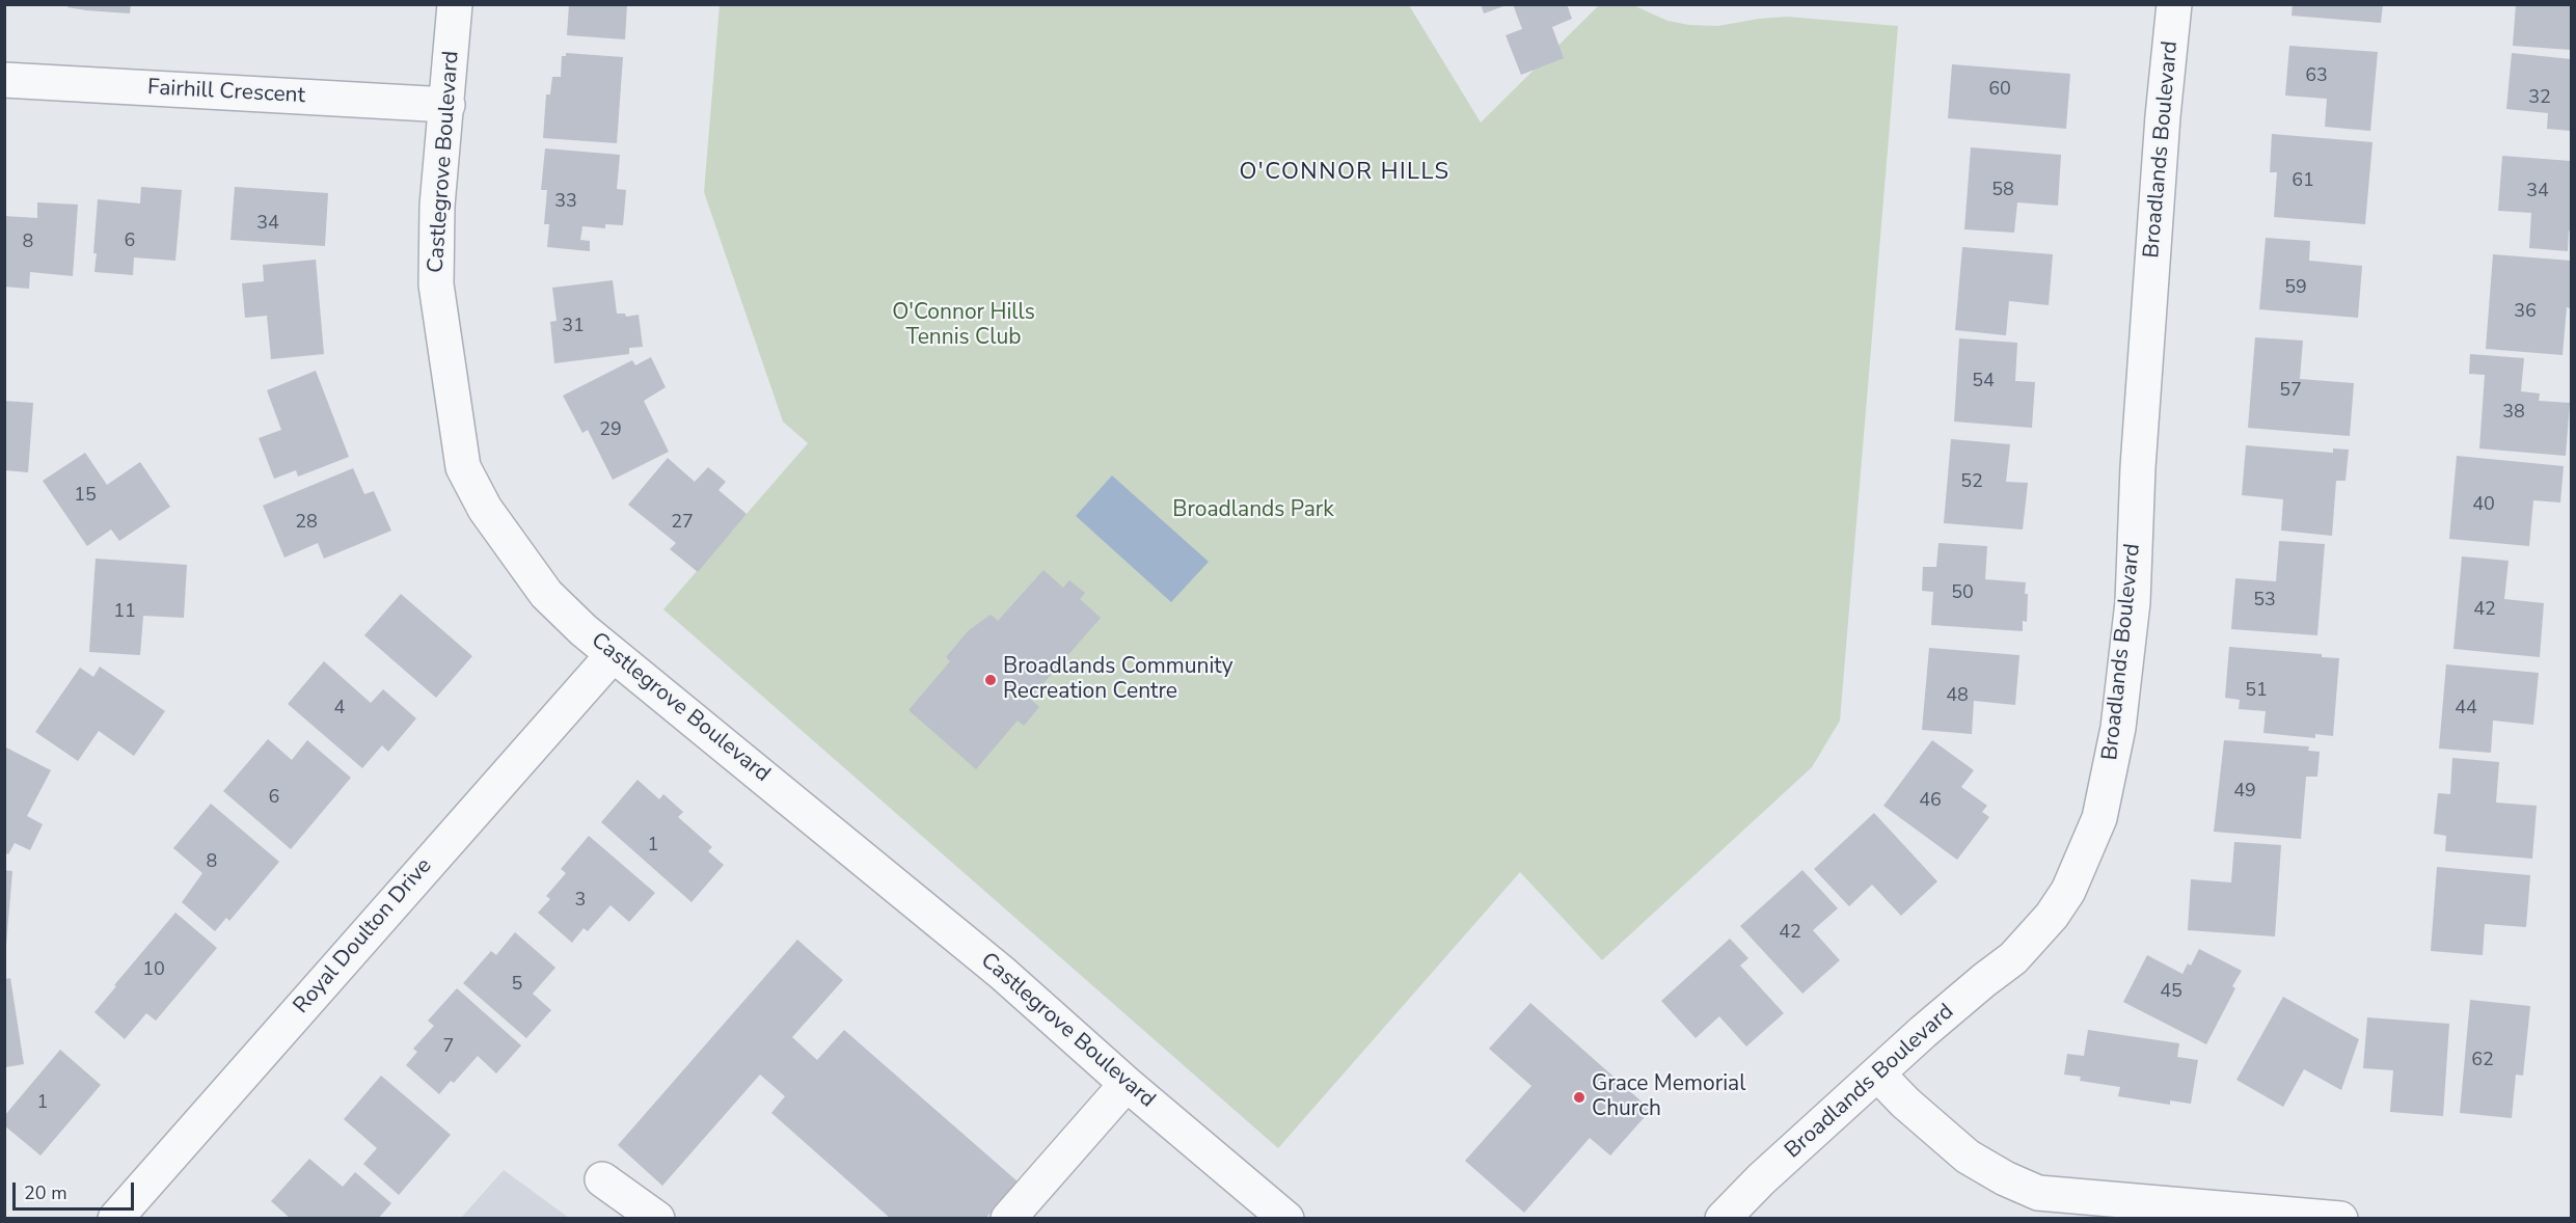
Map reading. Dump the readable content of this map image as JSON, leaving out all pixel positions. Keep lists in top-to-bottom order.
{
  "streets": {
    "street": [
      "Fairhill Crescent",
      "Broadlands Boulevard",
      "Castlegrove Boulevard",
      "Royal Doulton Drive"
    ]
  },
  "crossings": [
    ["Fairhill Crescent", "Castlegrove Boulevard"],
    ["Castlegrove Boulevard", "Royal Doulton Drive"]
  ],
  "districts": ["O'CONNOR HILLS"],
  "parks": ["O'Connor Hills Tennis Club", "Broadlands Park"],
  "places": ["Broadlands Community Recreation Centre", "Grace Memorial Church"],
  "house_numbers": [
    "63",
    "60",
    "32",
    "61",
    "58",
    "34",
    "33",
    "34",
    "6",
    "8",
    "59",
    "36",
    "31",
    "54",
    "57",
    "38",
    "29",
    "52",
    "15",
    "40",
    "28",
    "27",
    "50",
    "53",
    "42",
    "11",
    "51",
    "48",
    "4",
    "44",
    "49",
    "6",
    "46",
    "1",
    "8",
    "3",
    "42",
    "10",
    "5",
    "45",
    "7",
    "62",
    "1"
  ],
  "scale_bar": "20 m"
}
